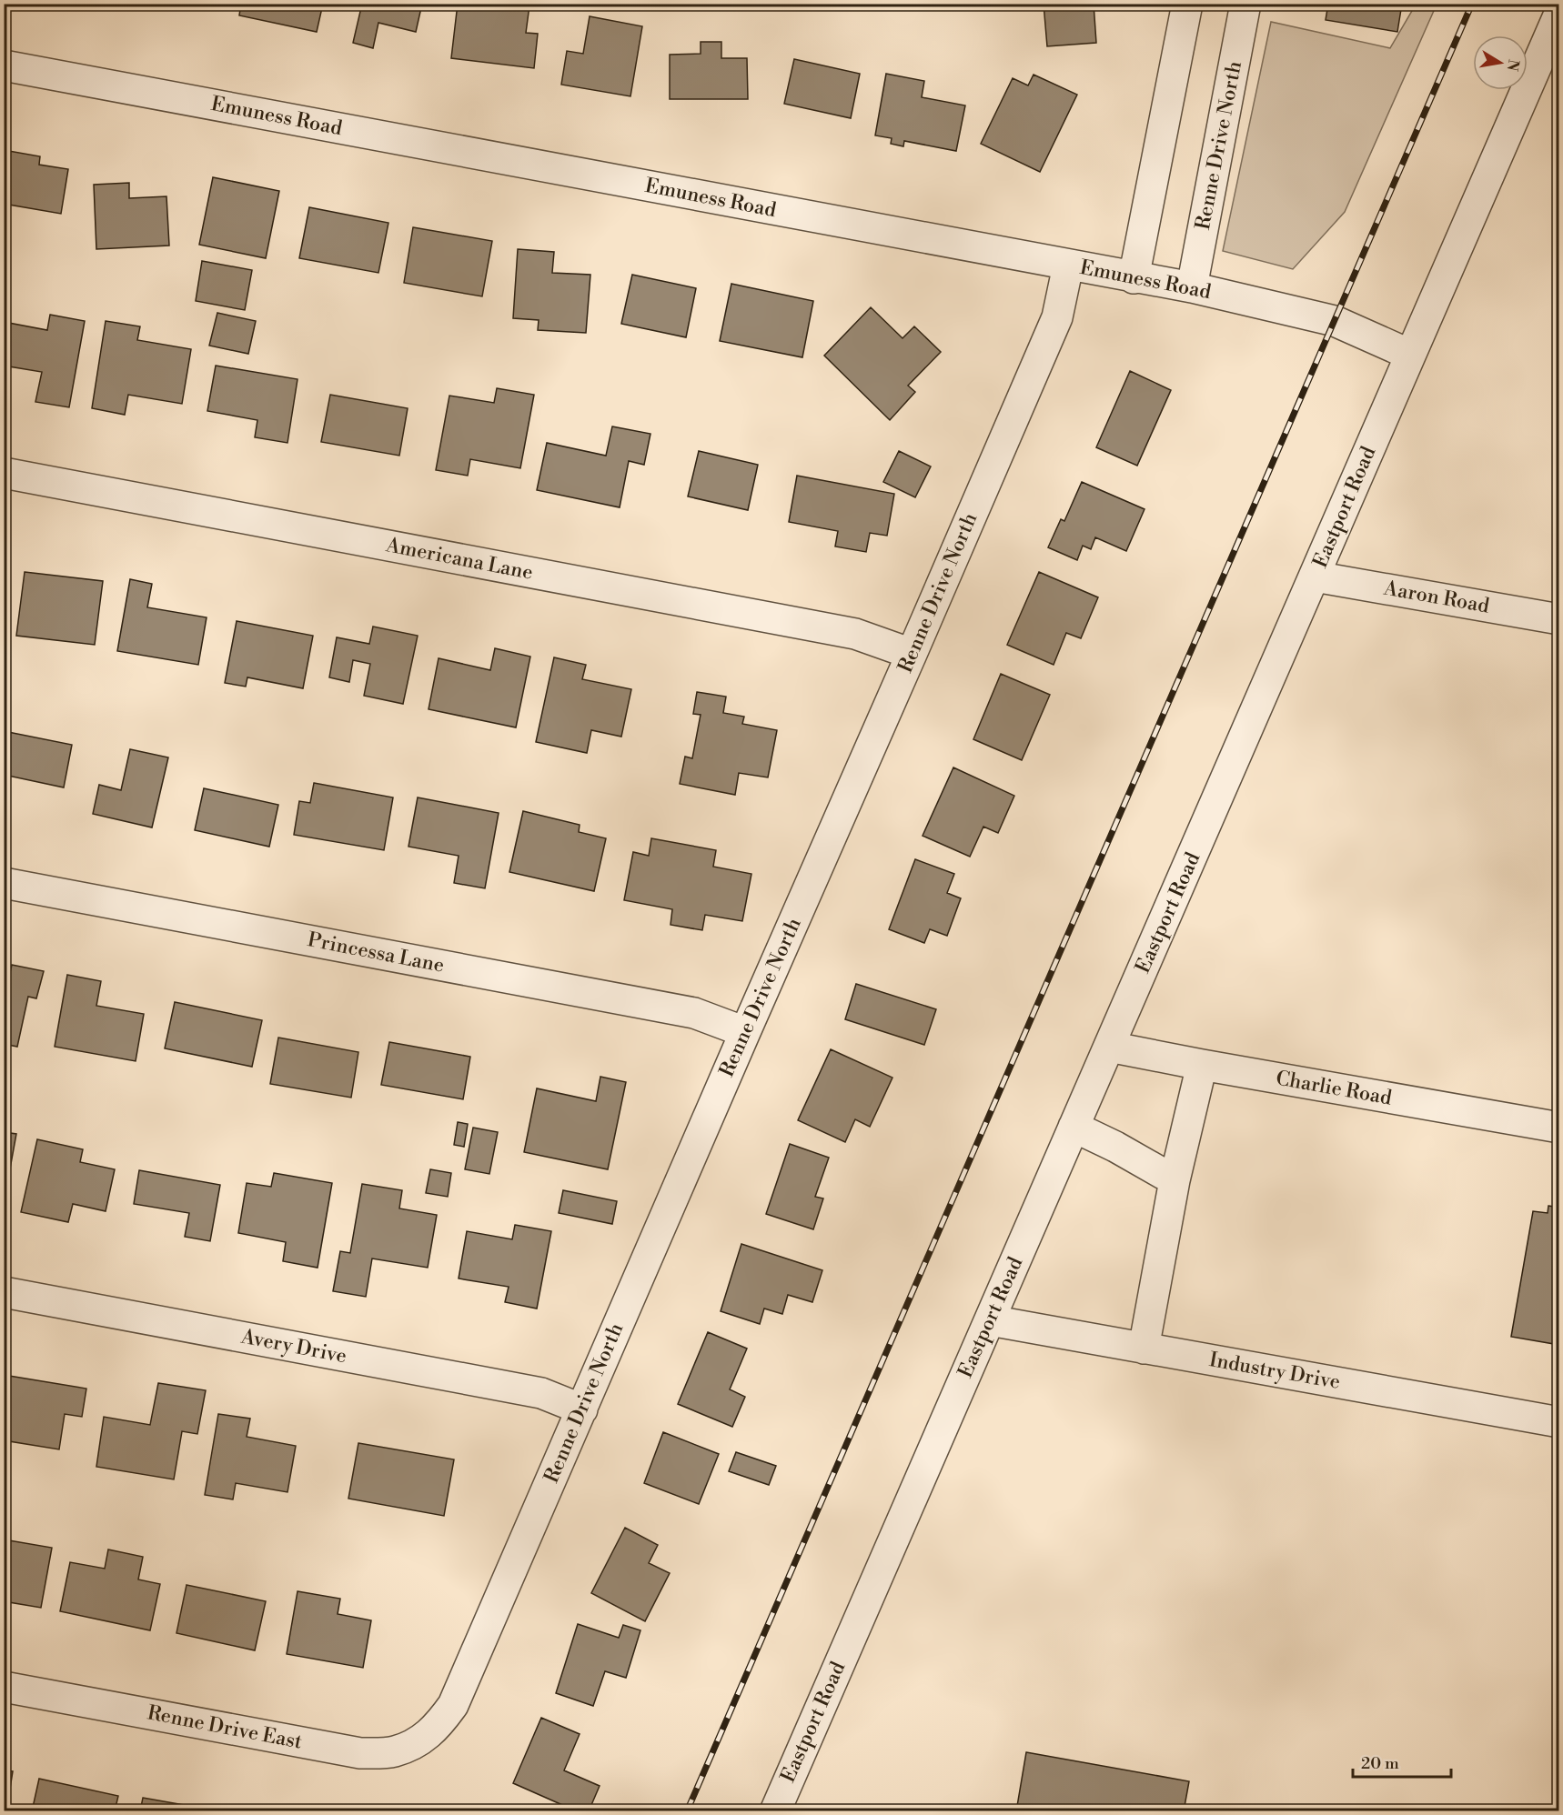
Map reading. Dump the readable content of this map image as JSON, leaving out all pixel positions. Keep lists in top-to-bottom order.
{
  "streets": {
    "street": [
      "Emuness Road",
      "Renne Drive North",
      "Eastport Road",
      "Americana Lane",
      "Aaron Road",
      "Princessa Lane",
      "Charlie Road",
      "Avery Drive",
      "Industry Drive",
      "Renne Drive East"
    ]
  },
  "crossings": [
    ["Emuness Road", "Renne Drive North"],
    ["Emuness Road", "Eastport Road"],
    ["Renne Drive North", "Americana Lane"],
    ["Renne Drive North", "Princessa Lane"],
    ["Renne Drive North", "Avery Drive"],
    ["Renne Drive North", "Renne Drive East"],
    ["Eastport Road", "Aaron Road"],
    ["Eastport Road", "Charlie Road"],
    ["Eastport Road", "Industry Drive"]
  ],
  "scale_bar": "20 m",
  "north": "right"
}
